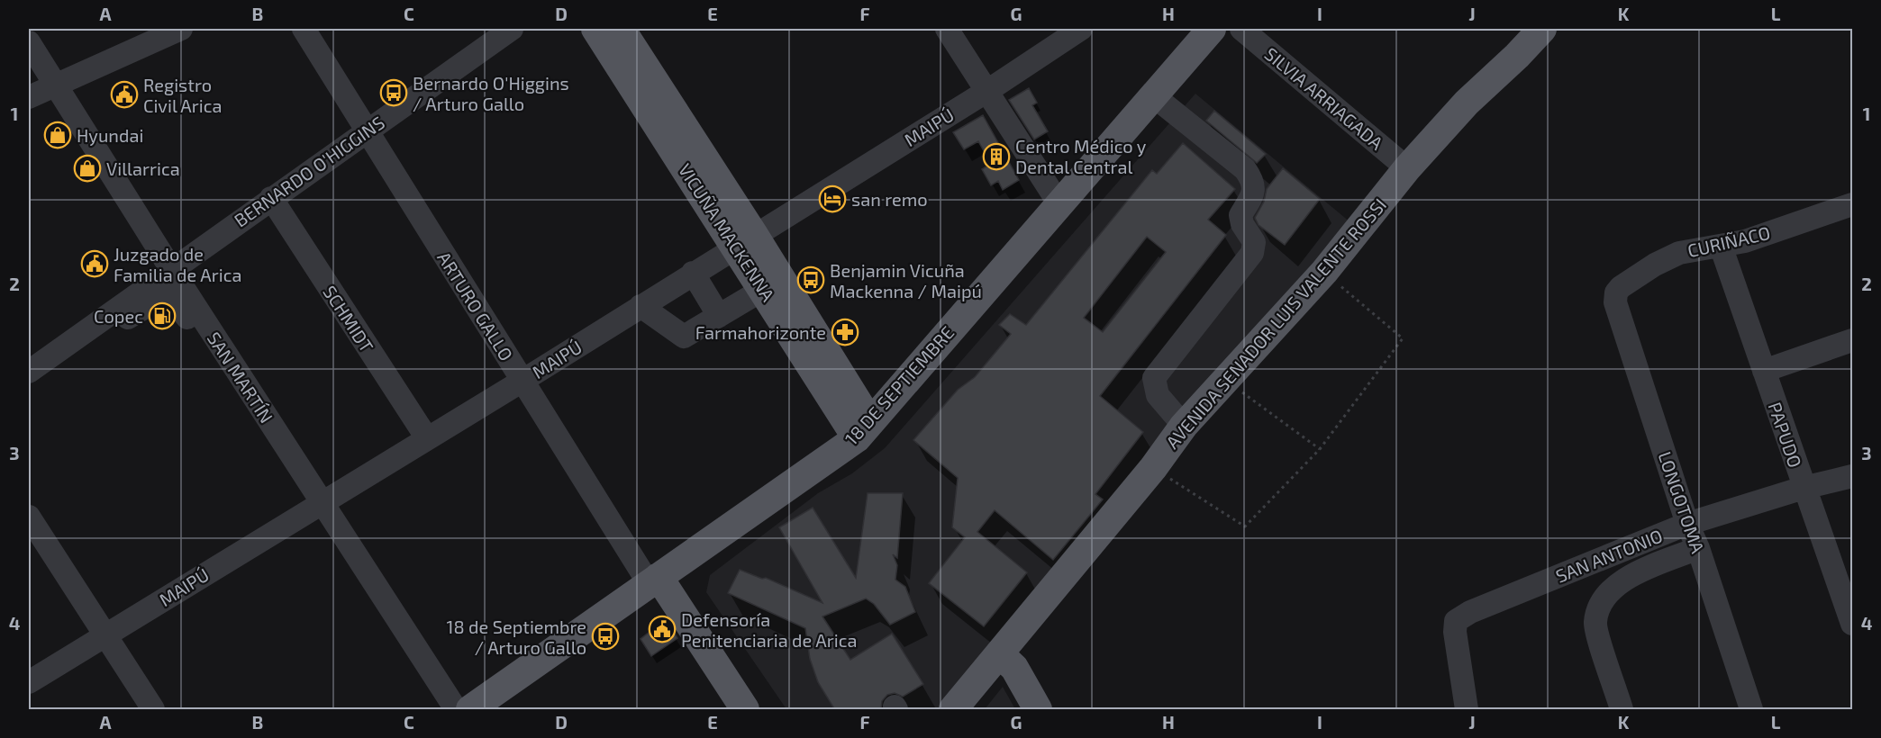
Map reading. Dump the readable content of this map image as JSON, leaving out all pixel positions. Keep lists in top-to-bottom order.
{
  "streets": {
    "main road": [
      "VICUÑA MACKENNA",
      "ARTURO GALLO",
      "AVENIDA SENADOR LUIS VALENTE ROSSI",
      "18 DE SEPTIEMBRE"
    ],
    "street": [
      "SILVIA ARRIAGADA",
      "MAIPÚ",
      "BERNARDO O'HIGGINS",
      "CURIÑACO",
      "SCHMIDT",
      "SAN MARTÍN",
      "PAPUDO",
      "LONGOTOMA",
      "SAN ANTONIO"
    ]
  },
  "crossings": [
    ["SILVIA ARRIAGADA", "AVENIDA SENADOR LUIS VALENTE ROSSI"],
    ["MAIPÚ", "VICUÑA MACKENNA"],
    ["MAIPÚ", "ARTURO GALLO"],
    ["MAIPÚ", "SCHMIDT"],
    ["MAIPÚ", "SAN MARTÍN"],
    ["BERNARDO O'HIGGINS", "ARTURO GALLO"],
    ["BERNARDO O'HIGGINS", "SCHMIDT"],
    ["BERNARDO O'HIGGINS", "SAN MARTÍN"],
    ["VICUÑA MACKENNA", "18 DE SEPTIEMBRE"],
    ["CURIÑACO", "PAPUDO"],
    ["CURIÑACO", "LONGOTOMA"],
    ["ARTURO GALLO", "18 DE SEPTIEMBRE"],
    ["PAPUDO", "SAN ANTONIO"],
    ["LONGOTOMA", "SAN ANTONIO"]
  ],
  "places": {
    "bus stop": ["Bernardo O'Higgins / Arturo Gallo", "Benjamin Vicuña Mackenna / Maipú", "18 de Septiembre / Arturo Gallo"],
    "public building": ["Registro Civil Arica", "Juzgado de Familia de Arica", "Defensoría Penitenciaria de Arica"],
    "shop": ["Hyundai", "Villarrica"],
    "building": ["Centro Médico y Dental Central"],
    "hotel": ["san remo"],
    "fuel station": ["Copec"],
    "pharmacy": ["Farmahorizonte"]
  },
  "grid": {
    "columns": [
      "A",
      "B",
      "C",
      "D",
      "E",
      "F",
      "G",
      "H",
      "I",
      "J",
      "K",
      "L"
    ],
    "rows": [
      "1",
      "2",
      "3",
      "4"
    ]
  }
}
